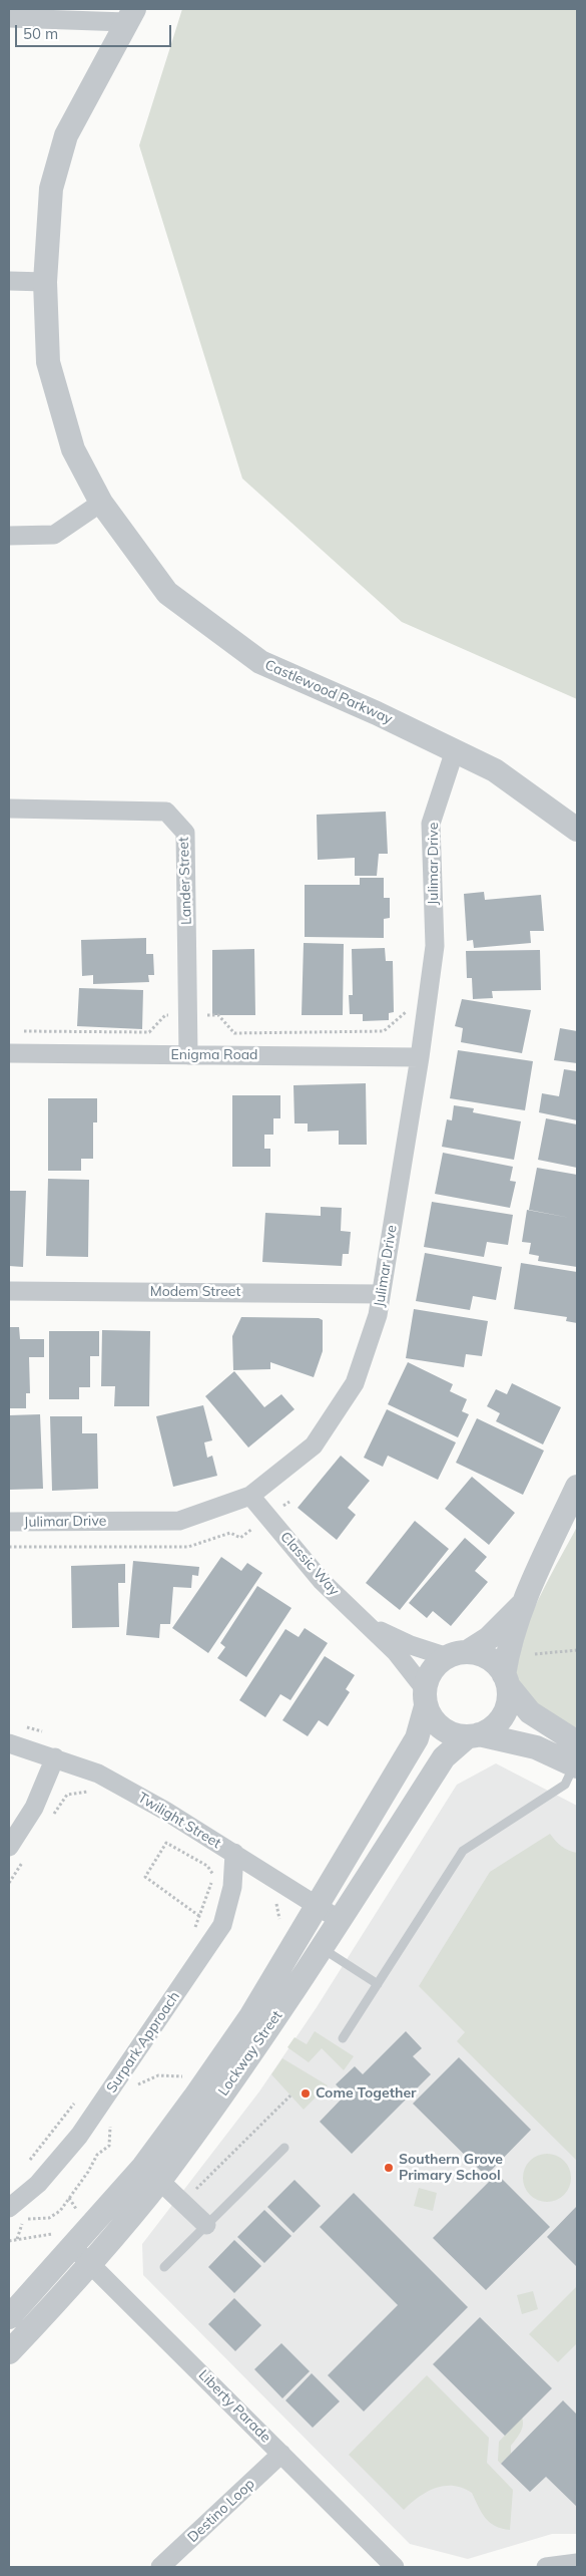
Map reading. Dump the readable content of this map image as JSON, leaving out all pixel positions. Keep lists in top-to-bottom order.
{
  "streets": {
    "street": [
      "Castlewood Parkway",
      "Julimar Drive",
      "Lander Street",
      "Enigma Road",
      "Modem Street",
      "Classic Way",
      "Twilight Street",
      "Surpark Approach",
      "Lockway Street",
      "Liberty Parade",
      "Destino Loop"
    ]
  },
  "crossings": [
    ["Castlewood Parkway", "Julimar Drive"],
    ["Julimar Drive", "Enigma Road"],
    ["Julimar Drive", "Modem Street"],
    ["Julimar Drive", "Classic Way"],
    ["Lander Street", "Enigma Road"],
    ["Classic Way", "Lockway Street"],
    ["Twilight Street", "Surpark Approach"],
    ["Twilight Street", "Lockway Street"],
    ["Lockway Street", "Liberty Parade"],
    ["Liberty Parade", "Destino Loop"]
  ],
  "places": ["Come Together", "Southern Grove Primary School"],
  "scale_bar": "50 m"
}
